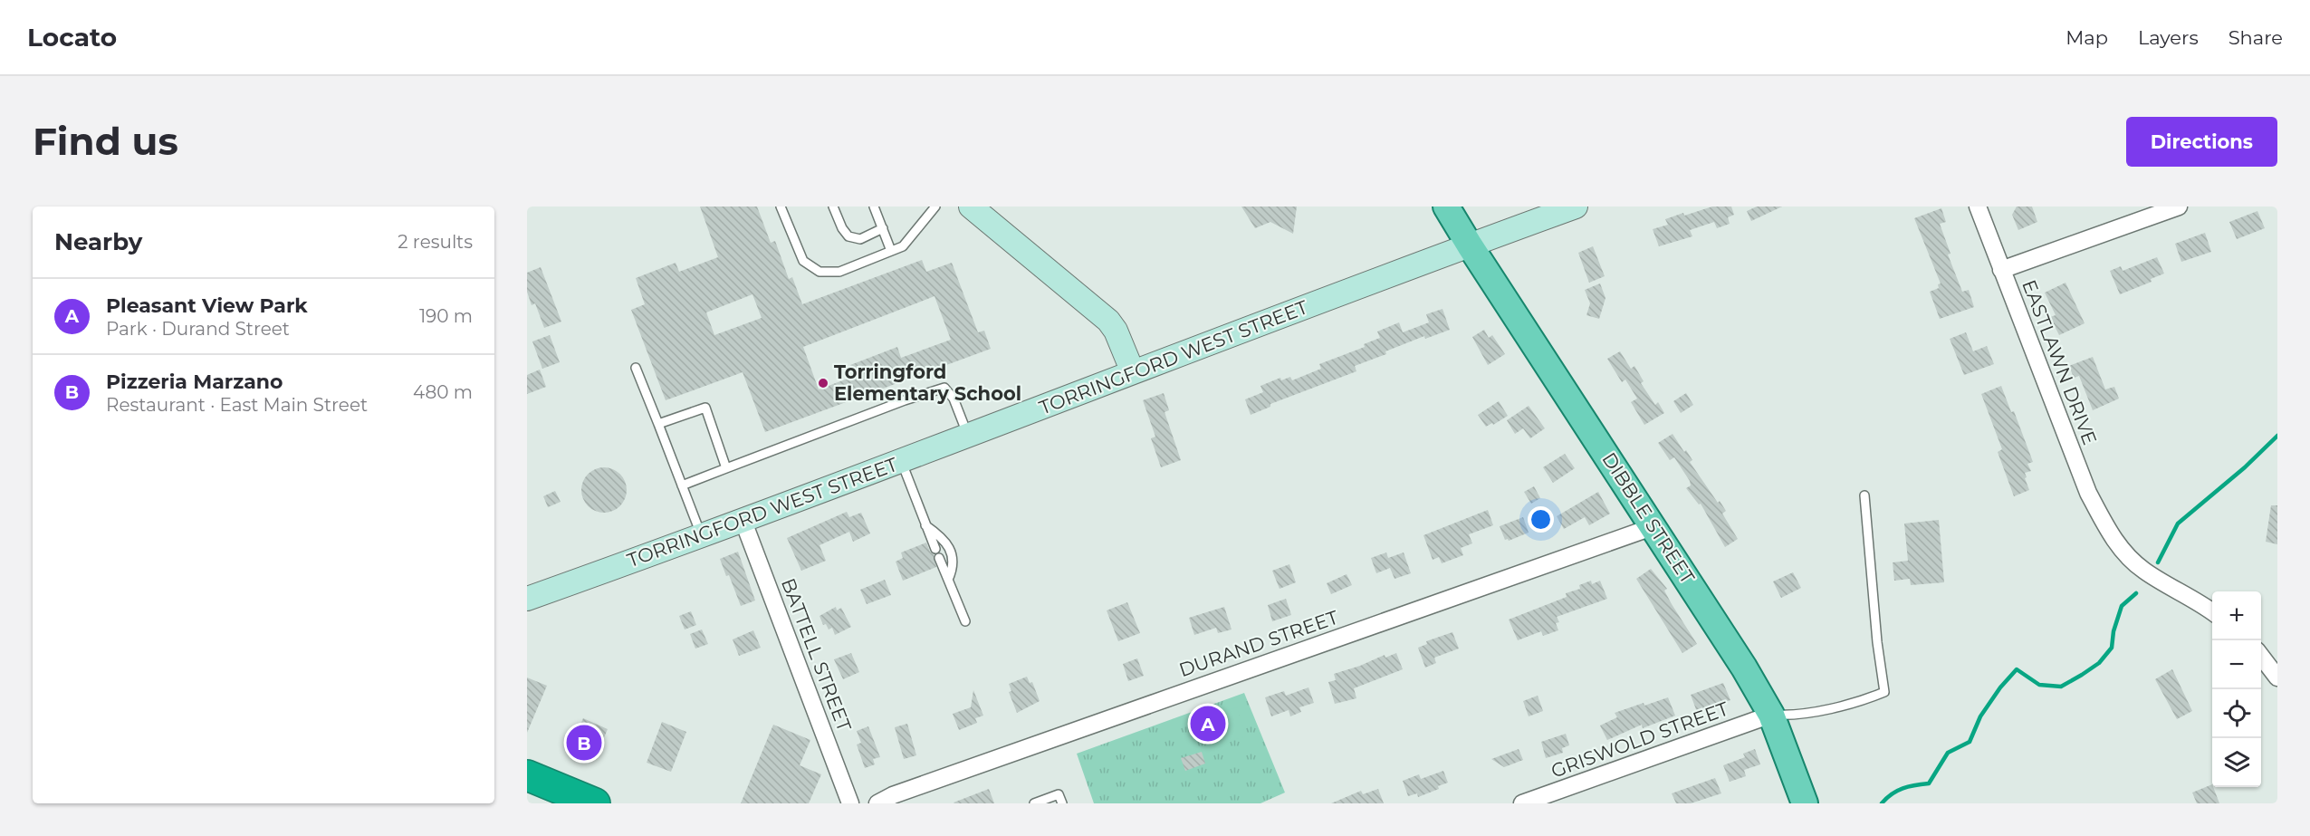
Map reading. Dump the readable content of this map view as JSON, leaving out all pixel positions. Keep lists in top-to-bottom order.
{
  "streets": {
    "main road": ["TORRINGFORD WEST STREET", "DIBBLE STREET"],
    "street": [
      "EASTLAWN DRIVE",
      "DURAND STREET",
      "BATTELL STREET",
      "GRISWOLD STREET"
    ]
  },
  "crossings": [
    ["TORRINGFORD WEST STREET", "DIBBLE STREET"],
    ["TORRINGFORD WEST STREET", "BATTELL STREET"],
    ["DIBBLE STREET", "DURAND STREET"],
    ["DIBBLE STREET", "GRISWOLD STREET"]
  ],
  "places": ["Torringford Elementary School"],
  "page": {
    "header": "Locato",
    "nav": ["Map", "Layers", "Share"],
    "buttons": "Directions",
    "title": "Find us",
    "heading": ["Nearby", "2 results"],
    "list": [
      {
        "mark": "A",
        "name": "Pleasant View Park",
        "note": "Park · Durand Street",
        "value": "190 m"
      },
      {
        "mark": "B",
        "name": "Pizzeria Marzano",
        "note": "Restaurant · East Main Street",
        "value": "480 m"
      }
    ],
    "map_buttons": ["+", "−"],
    "pins": ["A", "B"]
  }
}
